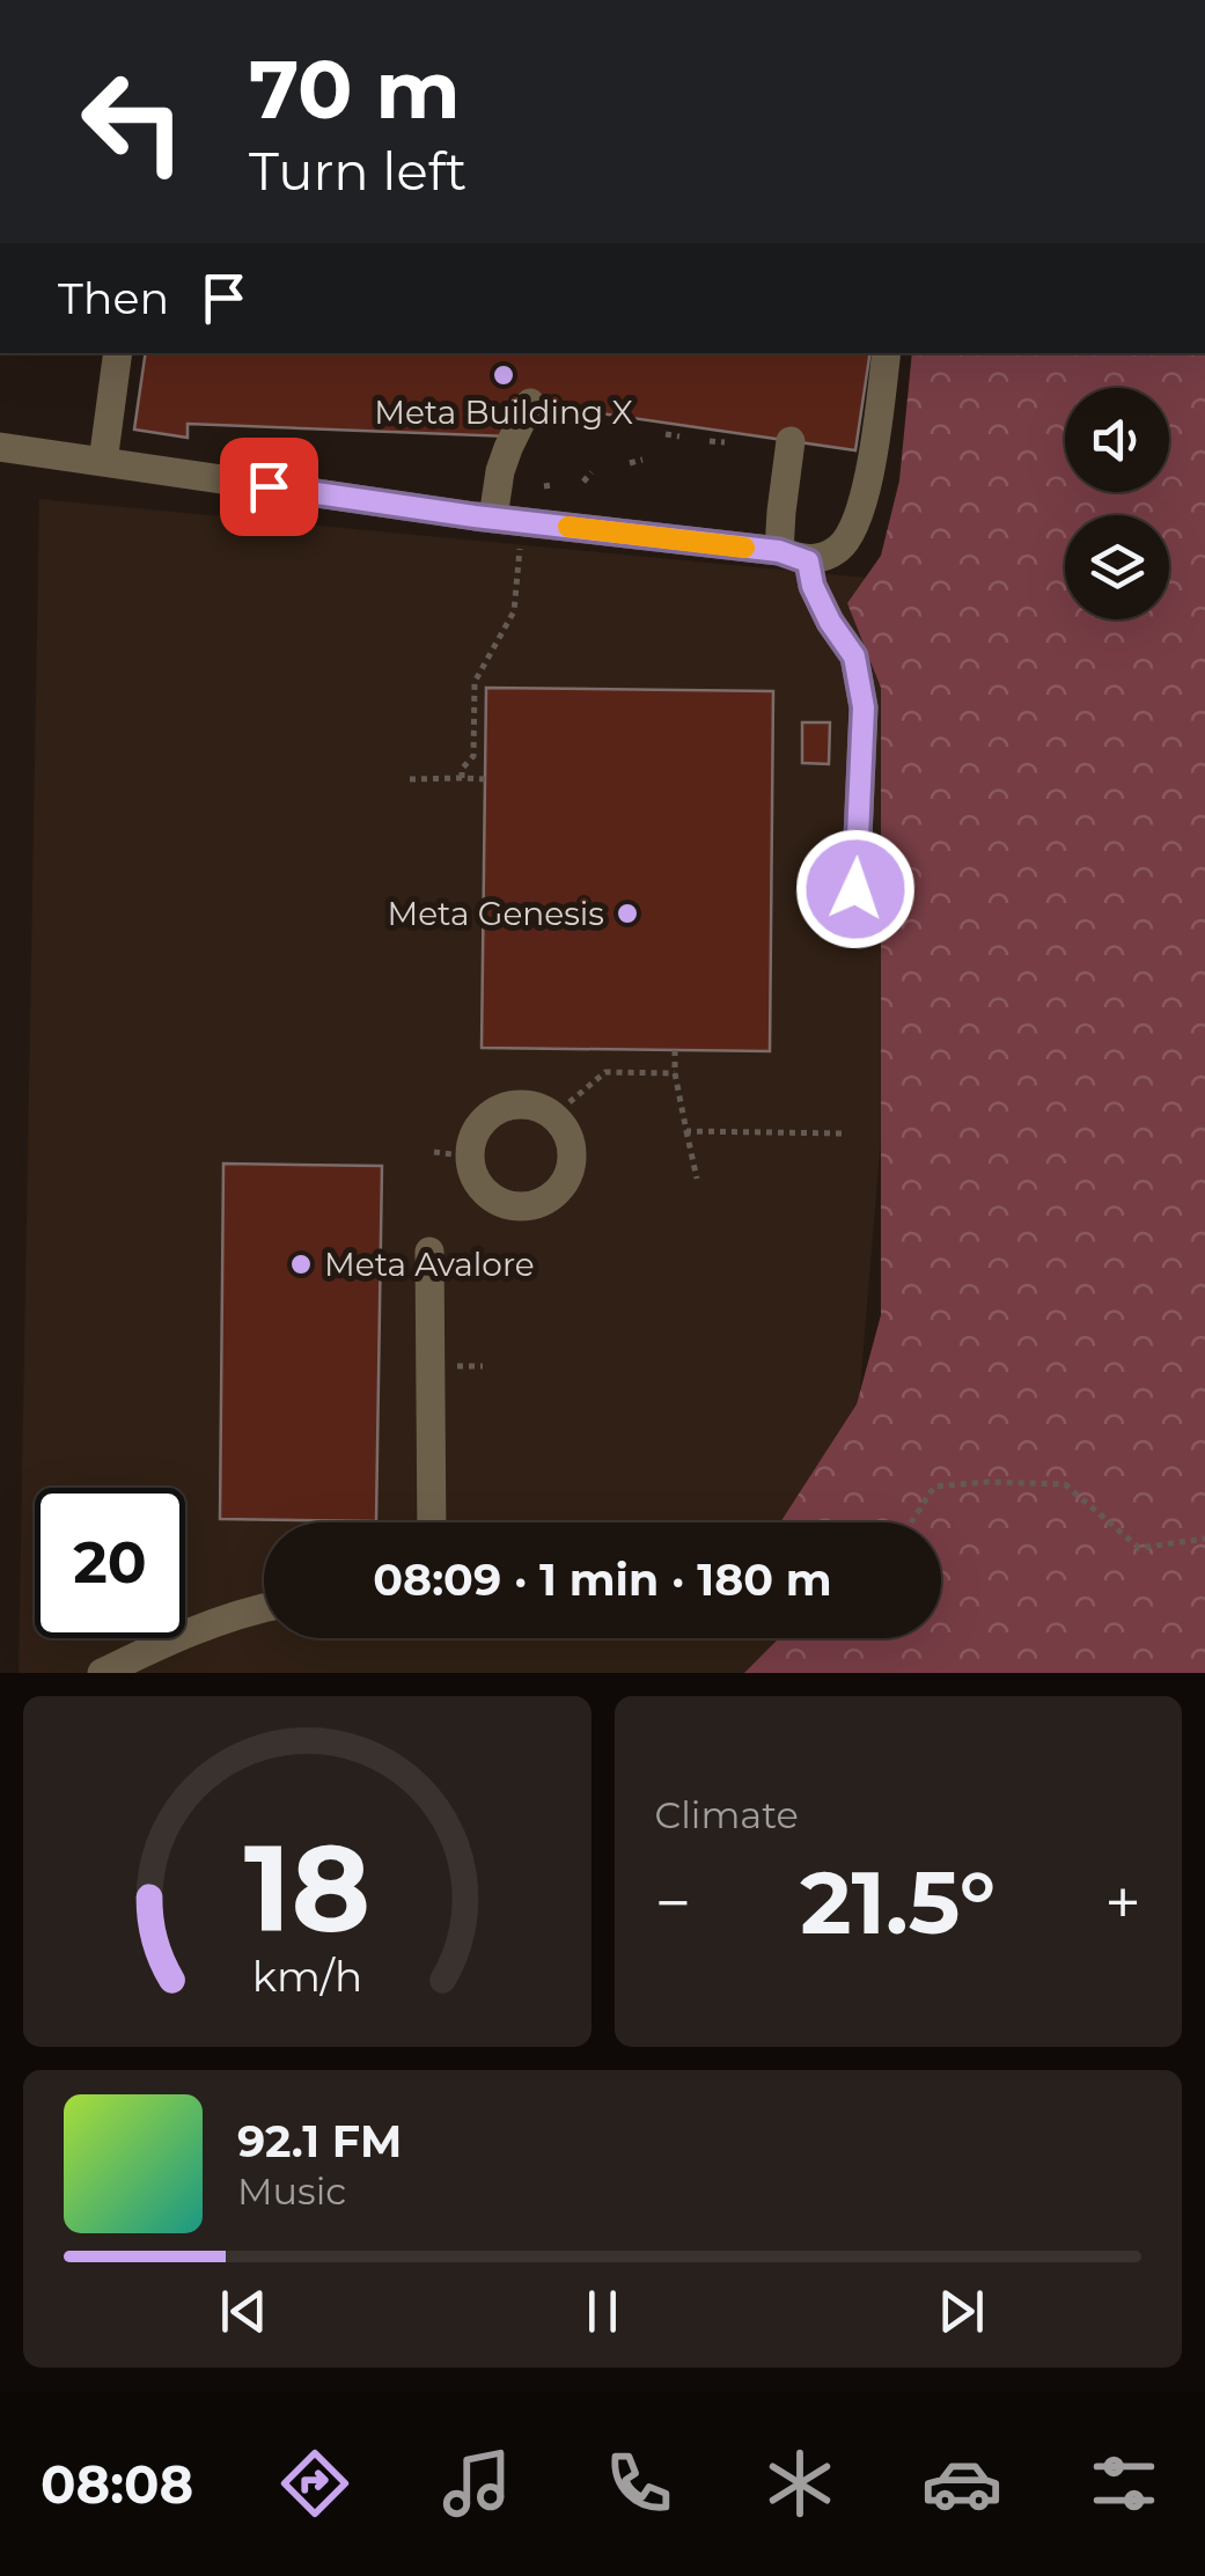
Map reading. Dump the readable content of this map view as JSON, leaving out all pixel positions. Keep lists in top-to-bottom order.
{
  "places": ["Meta Building X", "Meta Genesis", "Meta Avalore"],
  "page": {
    "turn": ["70 m", "Turn left"],
    "then": "Then",
    "limit": "20",
    "trip": "08:09 · 1 min · 180 m",
    "tile": "Climate",
    "heat": ["−", "21.5°", "+"],
    "song": ["92.1 FM", "Music"],
    "tabs": "08:08",
    "gauge": ["18", "km/h"]
  }
}
